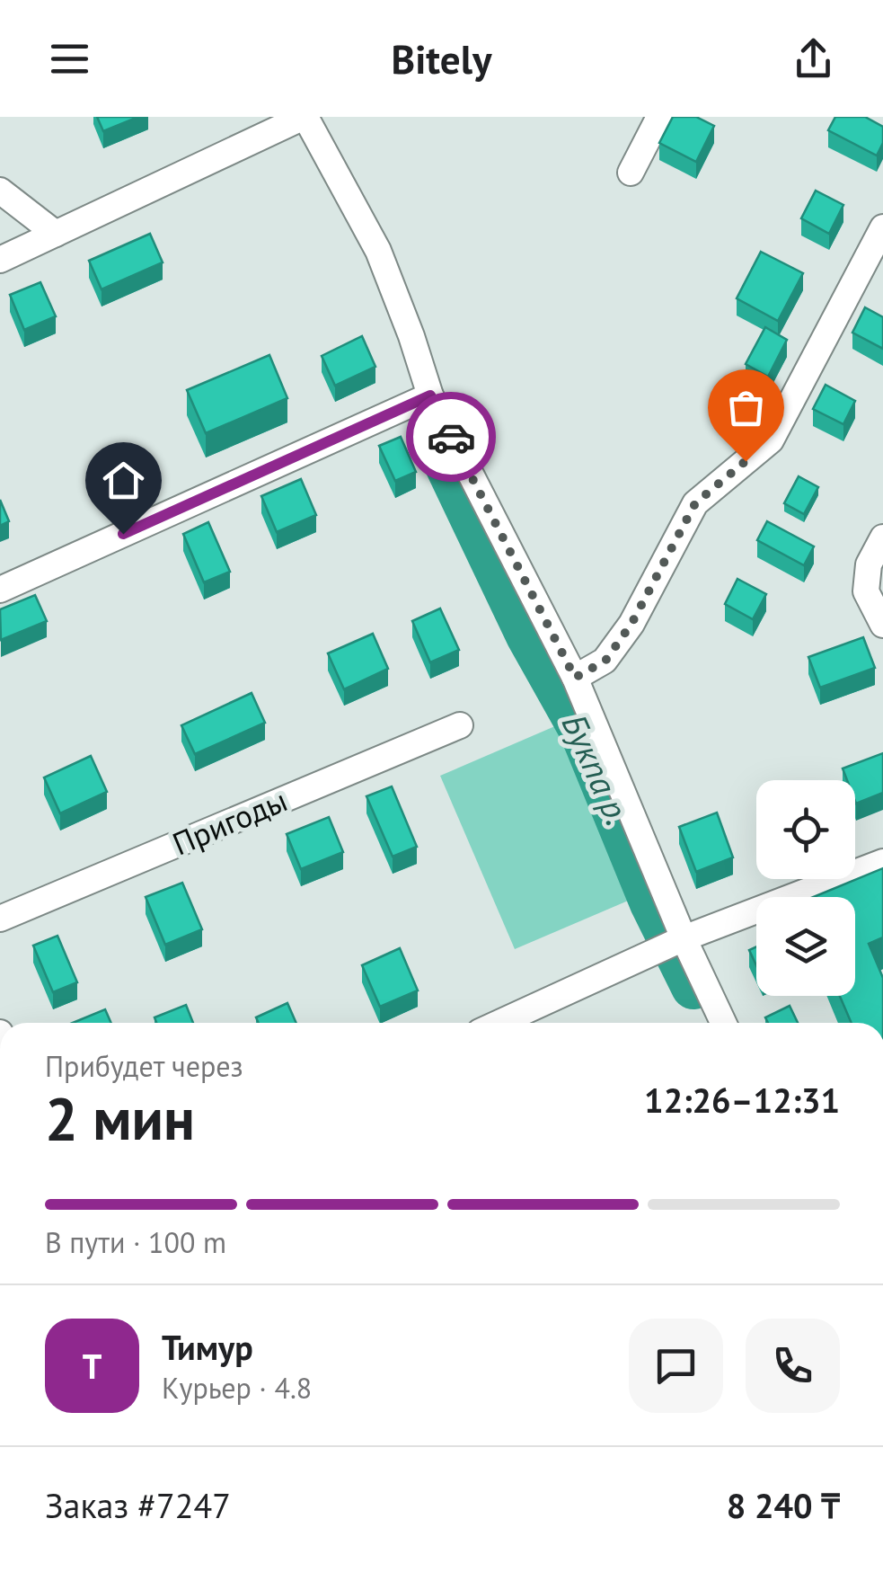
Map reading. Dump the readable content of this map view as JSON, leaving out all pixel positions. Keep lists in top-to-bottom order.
{
  "streets": {
    "street": ["Пригоды"]
  },
  "water": ["Букпа р."],
  "page": {
    "header": "Bitely",
    "heading": ["2 мин", "Прибудет через", "12:26–12:31"],
    "panel": [
      "Тимур",
      "Курьер · 4.8",
      "Заказ #7247",
      "8 240 ₸"
    ],
    "bar": "В пути · 100 m",
    "round": "Т"
  }
}
